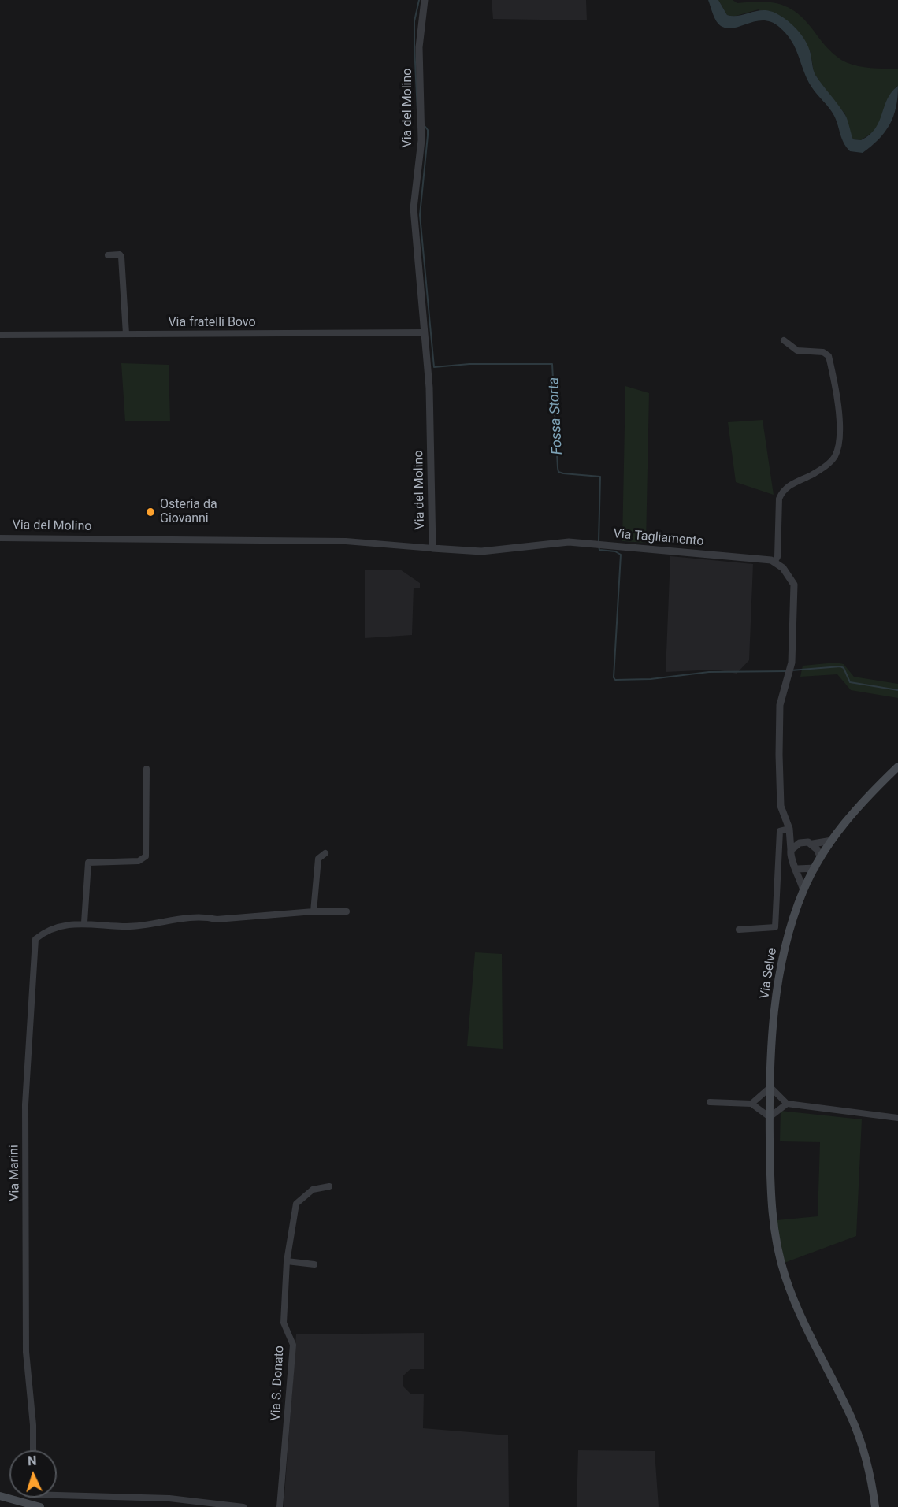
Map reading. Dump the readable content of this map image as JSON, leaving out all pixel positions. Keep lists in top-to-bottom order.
{
  "streets": {
    "main road": ["Via Selve"],
    "street": [
      "Via del Molino",
      "Via fratelli Bovo",
      "Via Tagliamento",
      "Via Marini",
      "Via S. Donato"
    ]
  },
  "crossings": [
    ["Via del Molino", "Via fratelli Bovo"],
    ["Via del Molino", "Via Tagliamento"]
  ],
  "water": ["Fossa Storta"],
  "places": ["Osteria da Giovanni"],
  "north": "top"
}
